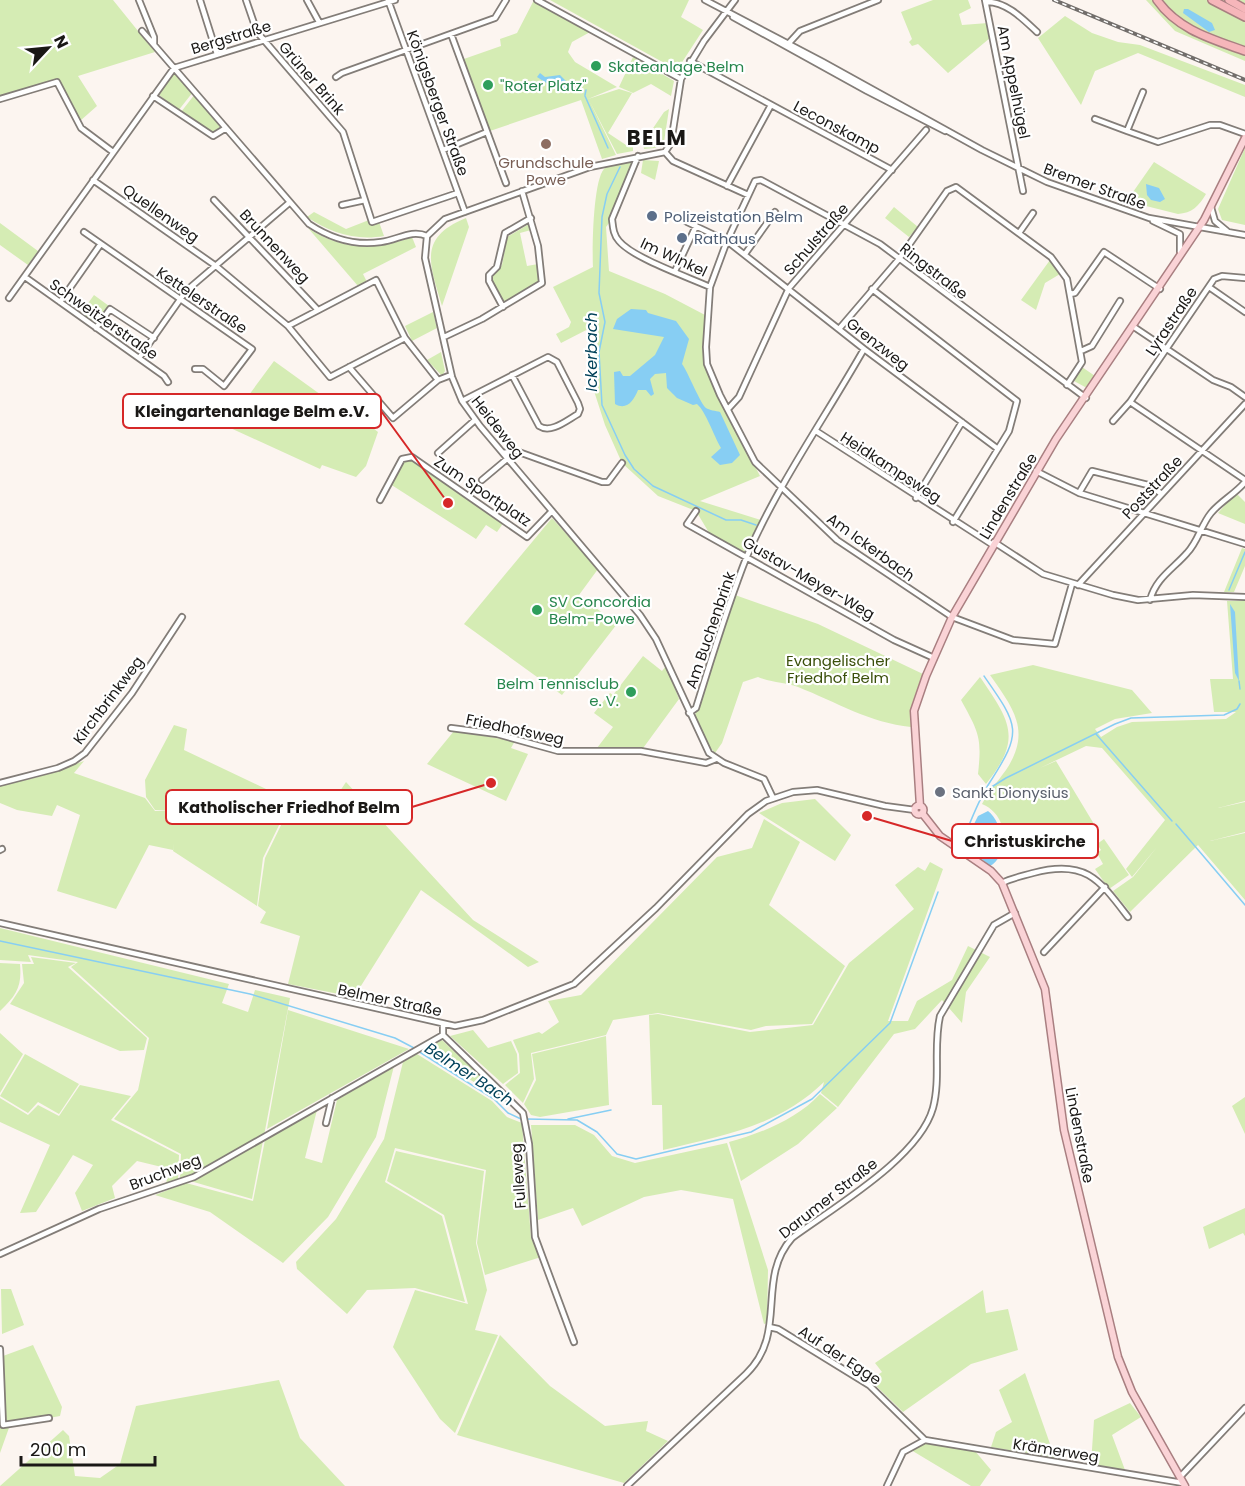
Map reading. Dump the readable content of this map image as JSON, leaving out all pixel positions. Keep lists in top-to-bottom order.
{
  "streets": {
    "main road": ["Lindenstraße"],
    "street": [
      "Bergstraße",
      "Grüner Brink",
      "Am Appelhügel",
      "Königsberger Straße",
      "Leconskamp",
      "Bremer Straße",
      "Quellenweg",
      "Schulstraße",
      "Brunnenweg",
      "Im WInkel",
      "Ringstraße",
      "Kettelerstraße",
      "Schweitzerstraße",
      "Lyrastraße",
      "Grenzweg",
      "Heideweg",
      "Heidkampsweg",
      "Poststraße",
      "Zum Sportplatz",
      "Am Ickerbach",
      "Gustav-Meyer-Weg",
      "Am Buchenbrink",
      "Kirchbrinkweg",
      "Friedhofsweg",
      "Belmer Straße",
      "Bruchweg",
      "Fulleweg",
      "Darumer Straße",
      "Auf der Egge",
      "Krämerweg"
    ]
  },
  "crossings": [
    ["Bergstraße", "Grüner Brink"],
    ["Bergstraße", "Königsberger Straße"],
    ["Bergstraße", "Quellenweg"],
    ["Bergstraße", "Schweitzerstraße"],
    ["Grüner Brink", "Königsberger Straße"],
    ["Am Appelhügel", "Bremer Straße"],
    ["Leconskamp", "Schulstraße"],
    ["Bremer Straße", "Lindenstraße"],
    ["Schulstraße", "Ringstraße"],
    ["Schulstraße", "Grenzweg"],
    ["Schulstraße", "Am Ickerbach"],
    ["Im WInkel", "Am Ickerbach"],
    ["Ringstraße", "Lindenstraße"],
    ["Ringstraße", "Am Ickerbach"],
    ["Grenzweg", "Am Ickerbach"],
    ["Grenzweg", "Am Buchenbrink"],
    ["Heideweg", "Zum Sportplatz"],
    ["Heideweg", "Am Buchenbrink"],
    ["Heideweg", "Friedhofsweg"],
    ["Heidkampsweg", "Poststraße"],
    ["Heidkampsweg", "Lindenstraße"],
    ["Heidkampsweg", "Am Ickerbach"],
    ["Heidkampsweg", "Am Buchenbrink"],
    ["Poststraße", "Am Ickerbach"],
    ["Lindenstraße", "Am Ickerbach"],
    ["Lindenstraße", "Gustav-Meyer-Weg"],
    ["Lindenstraße", "Belmer Straße"],
    ["Lindenstraße", "Darumer Straße"],
    ["Lindenstraße", "Krämerweg"],
    ["Am Ickerbach", "Am Buchenbrink"],
    ["Gustav-Meyer-Weg", "Am Buchenbrink"],
    ["Bruchweg", "Fulleweg"],
    ["Darumer Straße", "Auf der Egge"],
    ["Auf der Egge", "Krämerweg"]
  ],
  "districts": ["BELM"],
  "water": ["Ickerbach", "Belmer Bach"],
  "parks": ["Evangelischer Friedhof Belm"],
  "places": [
    "Skateanlage Belm",
    "\"Roter Platz\"",
    "Grundschule Powe",
    "Polizeistation Belm",
    "Rathaus",
    "Kleingartenanlage Belm e.V.",
    "SV Concordia Belm-Powe",
    "Belm Tennisclub e. V.",
    "Katholischer Friedhof Belm",
    "Sankt Dionysius",
    "Christuskirche"
  ],
  "scale_bar": "200 m",
  "north": "top right"
}
